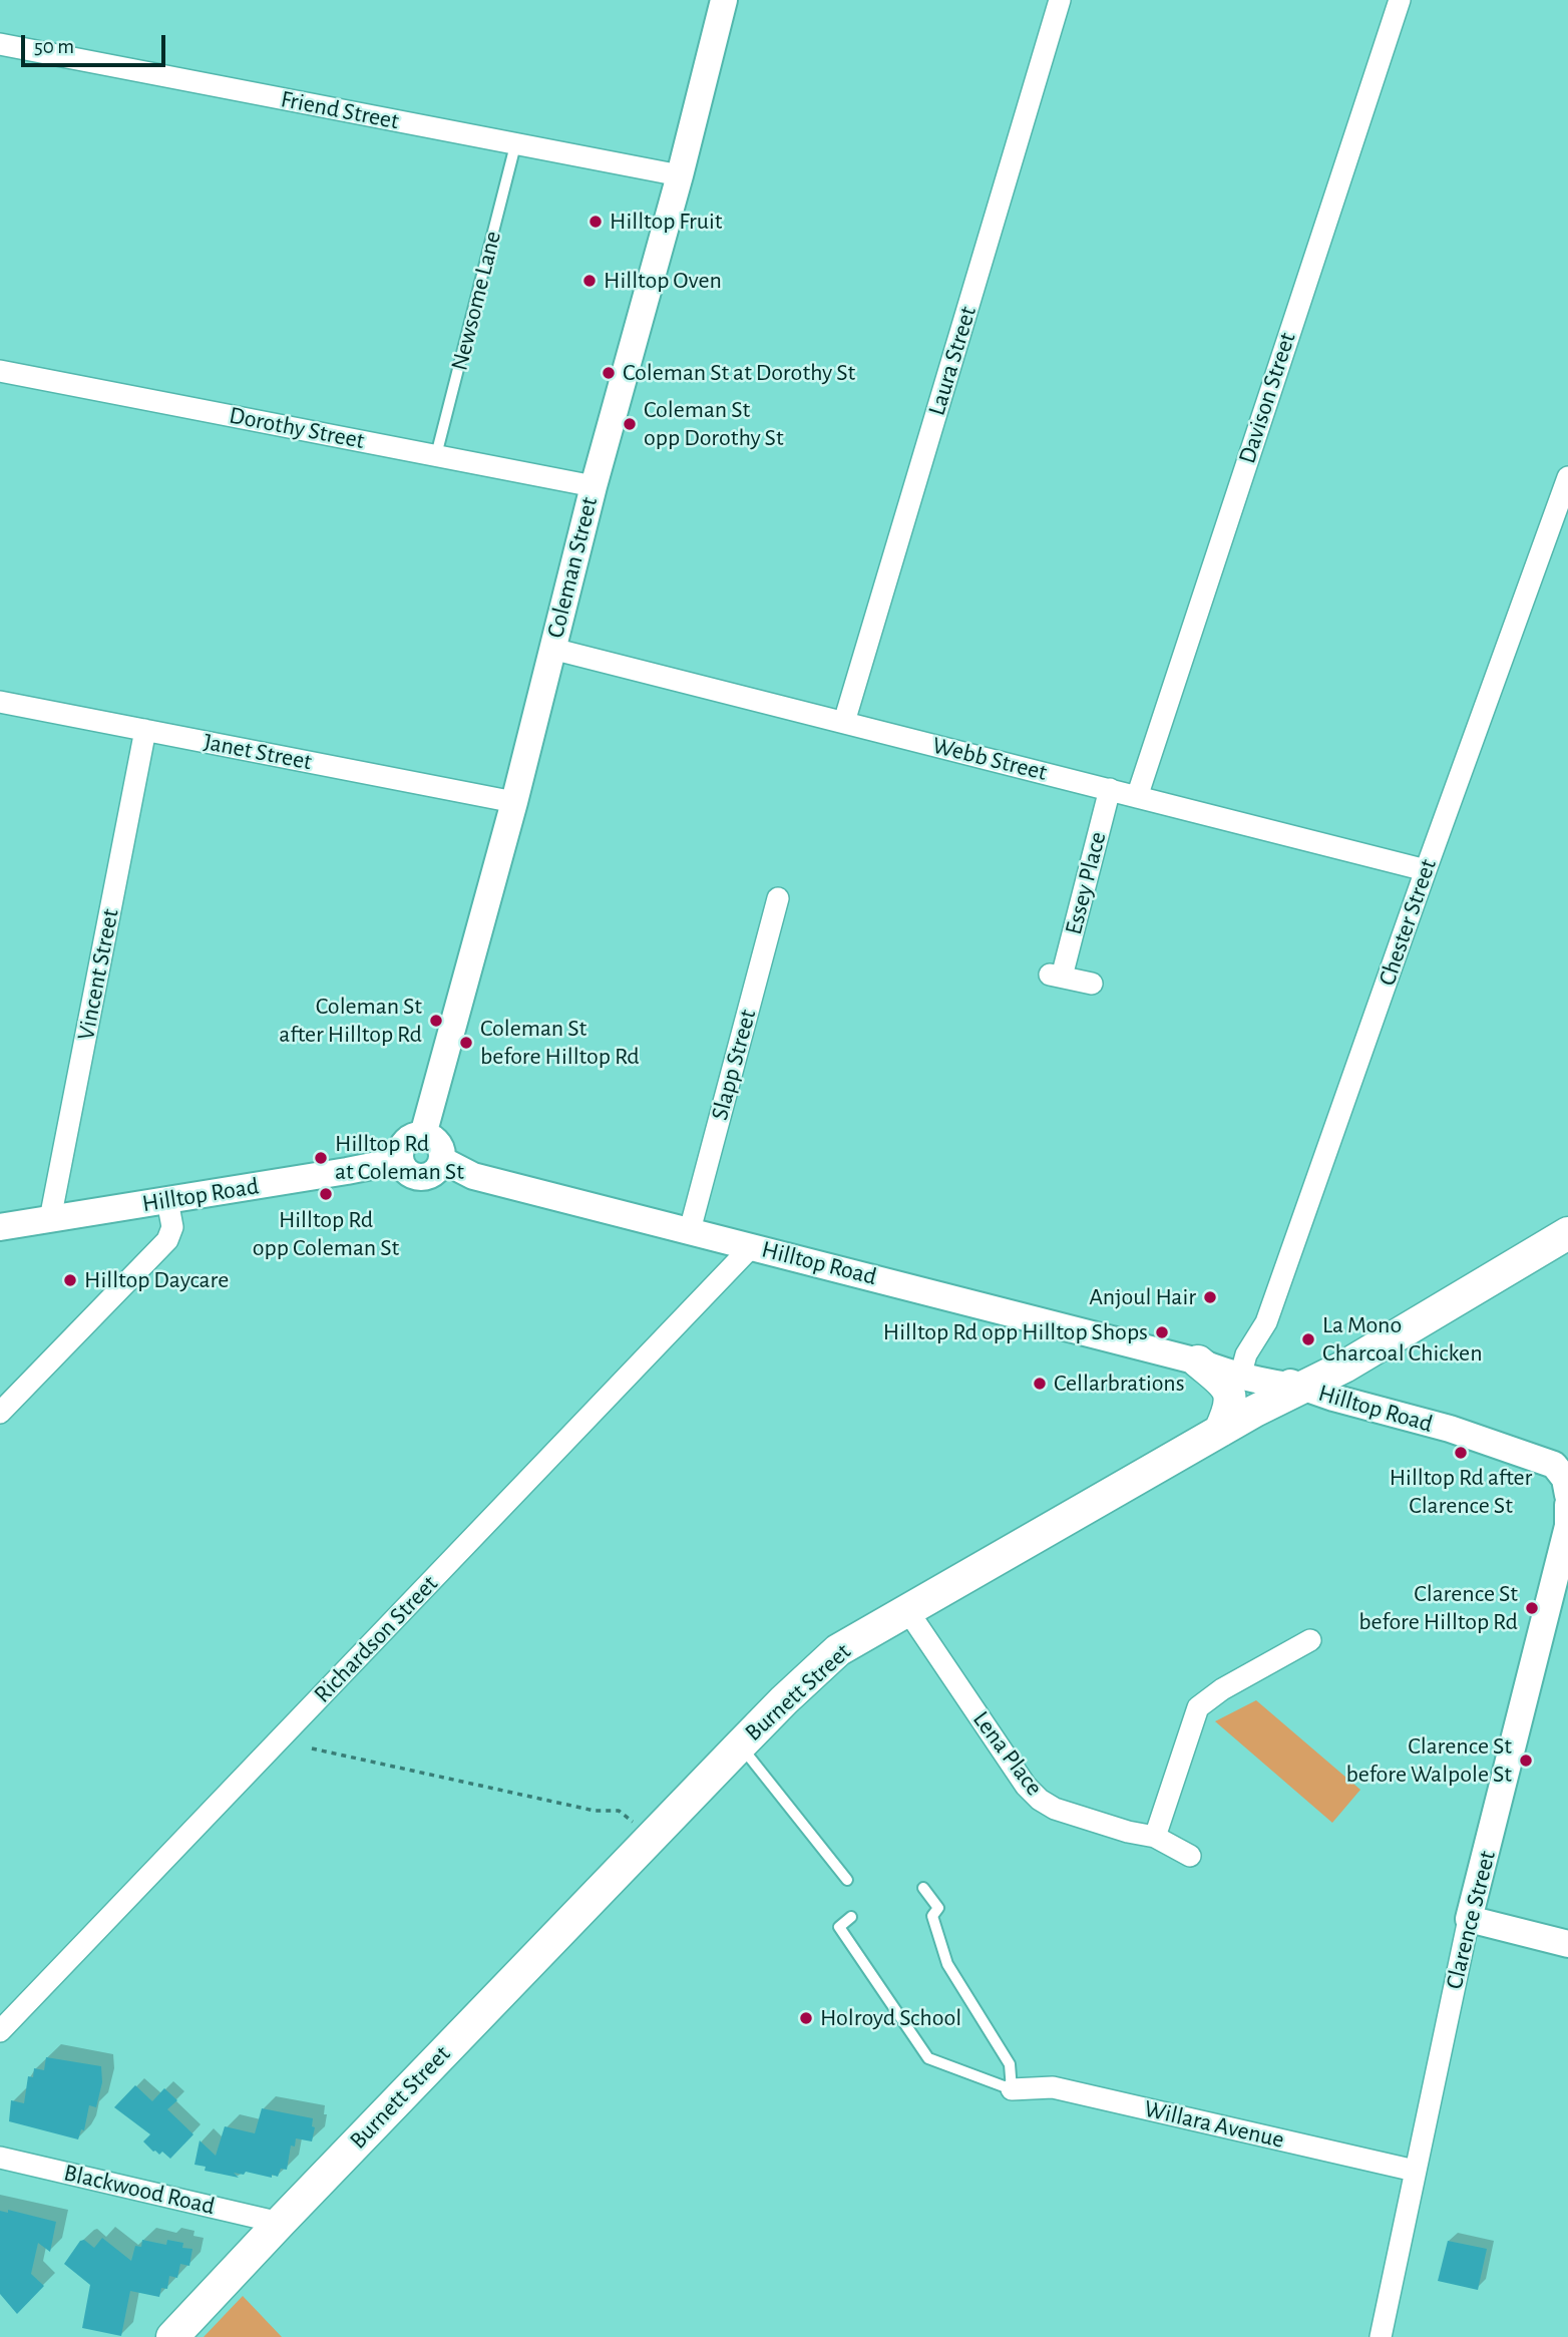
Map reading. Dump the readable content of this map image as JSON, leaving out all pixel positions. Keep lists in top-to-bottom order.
{
  "streets": {
    "main road": ["Burnett Street"],
    "street": [
      "Friend Street",
      "Laura Street",
      "Davison Street",
      "Dorothy Street",
      "Coleman Street",
      "Janet Street",
      "Webb Street",
      "Essey Place",
      "Chester Street",
      "Vincent Street",
      "Slapp Street",
      "Hilltop Road",
      "Richardson Street",
      "Lena Place",
      "Clarence Street",
      "Willara Avenue",
      "Blackwood Road"
    ],
    "lane": ["Newsome Lane"]
  },
  "crossings": [
    ["Friend Street", "Newsome Lane"],
    ["Friend Street", "Coleman Street"],
    ["Newsome Lane", "Dorothy Street"],
    ["Laura Street", "Webb Street"],
    ["Davison Street", "Webb Street"],
    ["Dorothy Street", "Coleman Street"],
    ["Coleman Street", "Janet Street"],
    ["Coleman Street", "Webb Street"],
    ["Coleman Street", "Hilltop Road"],
    ["Janet Street", "Vincent Street"],
    ["Webb Street", "Essey Place"],
    ["Webb Street", "Chester Street"],
    ["Chester Street", "Hilltop Road"],
    ["Vincent Street", "Hilltop Road"],
    ["Slapp Street", "Hilltop Road"],
    ["Hilltop Road", "Richardson Street"],
    ["Hilltop Road", "Burnett Street"],
    ["Burnett Street", "Lena Place"],
    ["Burnett Street", "Blackwood Road"],
    ["Clarence Street", "Willara Avenue"]
  ],
  "places": [
    "Hilltop Fruit",
    "Hilltop Oven",
    "Coleman St at Dorothy St",
    "Coleman St opp Dorothy St",
    "Coleman St after Hilltop Rd",
    "Coleman St before Hilltop Rd",
    "Hilltop Rd at Coleman St",
    "Hilltop Rd opp Coleman St",
    "Hilltop Daycare",
    "Anjoul Hair",
    "Hilltop Rd opp Hilltop Shops",
    "La Mono Charcoal Chicken",
    "Cellarbrations",
    "Hilltop Rd after Clarence St",
    "Clarence St before Hilltop Rd",
    "Clarence St before Walpole St",
    "Holroyd School"
  ],
  "scale_bar": "50 m"
}
